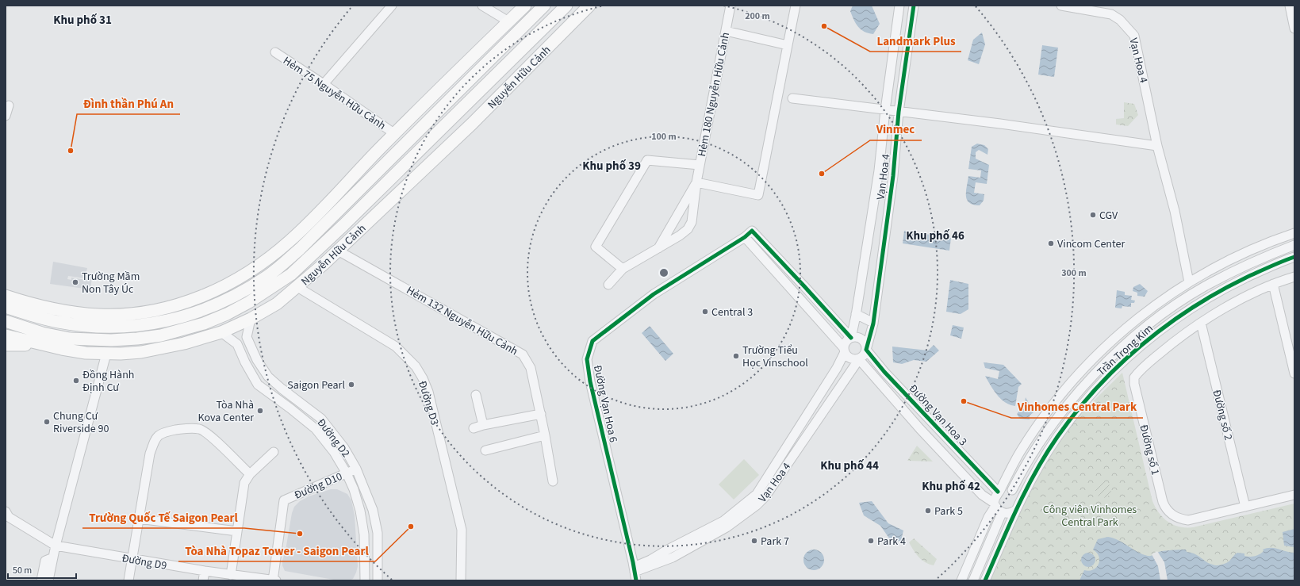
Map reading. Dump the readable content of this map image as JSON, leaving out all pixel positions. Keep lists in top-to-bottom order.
{
  "streets": {
    "main road": ["Nguyễn Hữu Cảnh"],
    "street": [
      "Vạn Hoa 4",
      "Hẻm 75 Nguyễn Hữu Cảnh",
      "Hẻm 180 Nguyễn Hữu Cảnh",
      "Hẻm 132 Nguyễn Hữu Cảnh",
      "Trần Trọng Kim",
      "Đường D3",
      "Đường Vạn Hoa 6",
      "Đường Vạn Hoa 3",
      "Đường số 2",
      "Đường D2",
      "Đường số 1",
      "Đường D10",
      "Đường D9"
    ]
  },
  "crossings": [
    ["Vạn Hoa 4", "Trần Trọng Kim"],
    ["Vạn Hoa 4", "Đường Vạn Hoa 6"],
    ["Vạn Hoa 4", "Đường Vạn Hoa 3"],
    ["Nguyễn Hữu Cảnh", "Hẻm 132 Nguyễn Hữu Cảnh"],
    ["Nguyễn Hữu Cảnh", "Đường D3"],
    ["Nguyễn Hữu Cảnh", "Đường D2"],
    ["Trần Trọng Kim", "Đường Vạn Hoa 3"],
    ["Đường Vạn Hoa 6", "Đường Vạn Hoa 3"],
    ["Đường số 2", "Đường số 1"],
    ["Đường D2", "Đường D10"],
    ["Đường D10", "Đường D9"]
  ],
  "districts": [
    "Khu phố 31",
    "Khu phố 39",
    "Khu phố 46",
    "Khu phố 44",
    "Khu phố 42"
  ],
  "parks": ["Công viên Vinhomes Central Park"],
  "places": [
    "Landmark Plus",
    "Đình thần Phú An",
    "Vinmec",
    "CGV",
    "Vincom Center",
    "Trường Mầm Non Tây Úc",
    "Central 3",
    "Trường Tiểu Học Vinschool",
    "Đồng Hành Định Cư",
    "Saigon Pearl",
    "Vinhomes Central Park",
    "Tòa Nhà Kova Center",
    "Chung Cư Riverside 90",
    "Park 5",
    "Tòa Nhà Topaz Tower - Saigon Pearl",
    "Trường Quốc Tế Saigon Pearl",
    "Park 7",
    "Park 4"
  ],
  "scale_bar": "50 m",
  "rings": ["200 m", "100 m", "300 m"]
}
